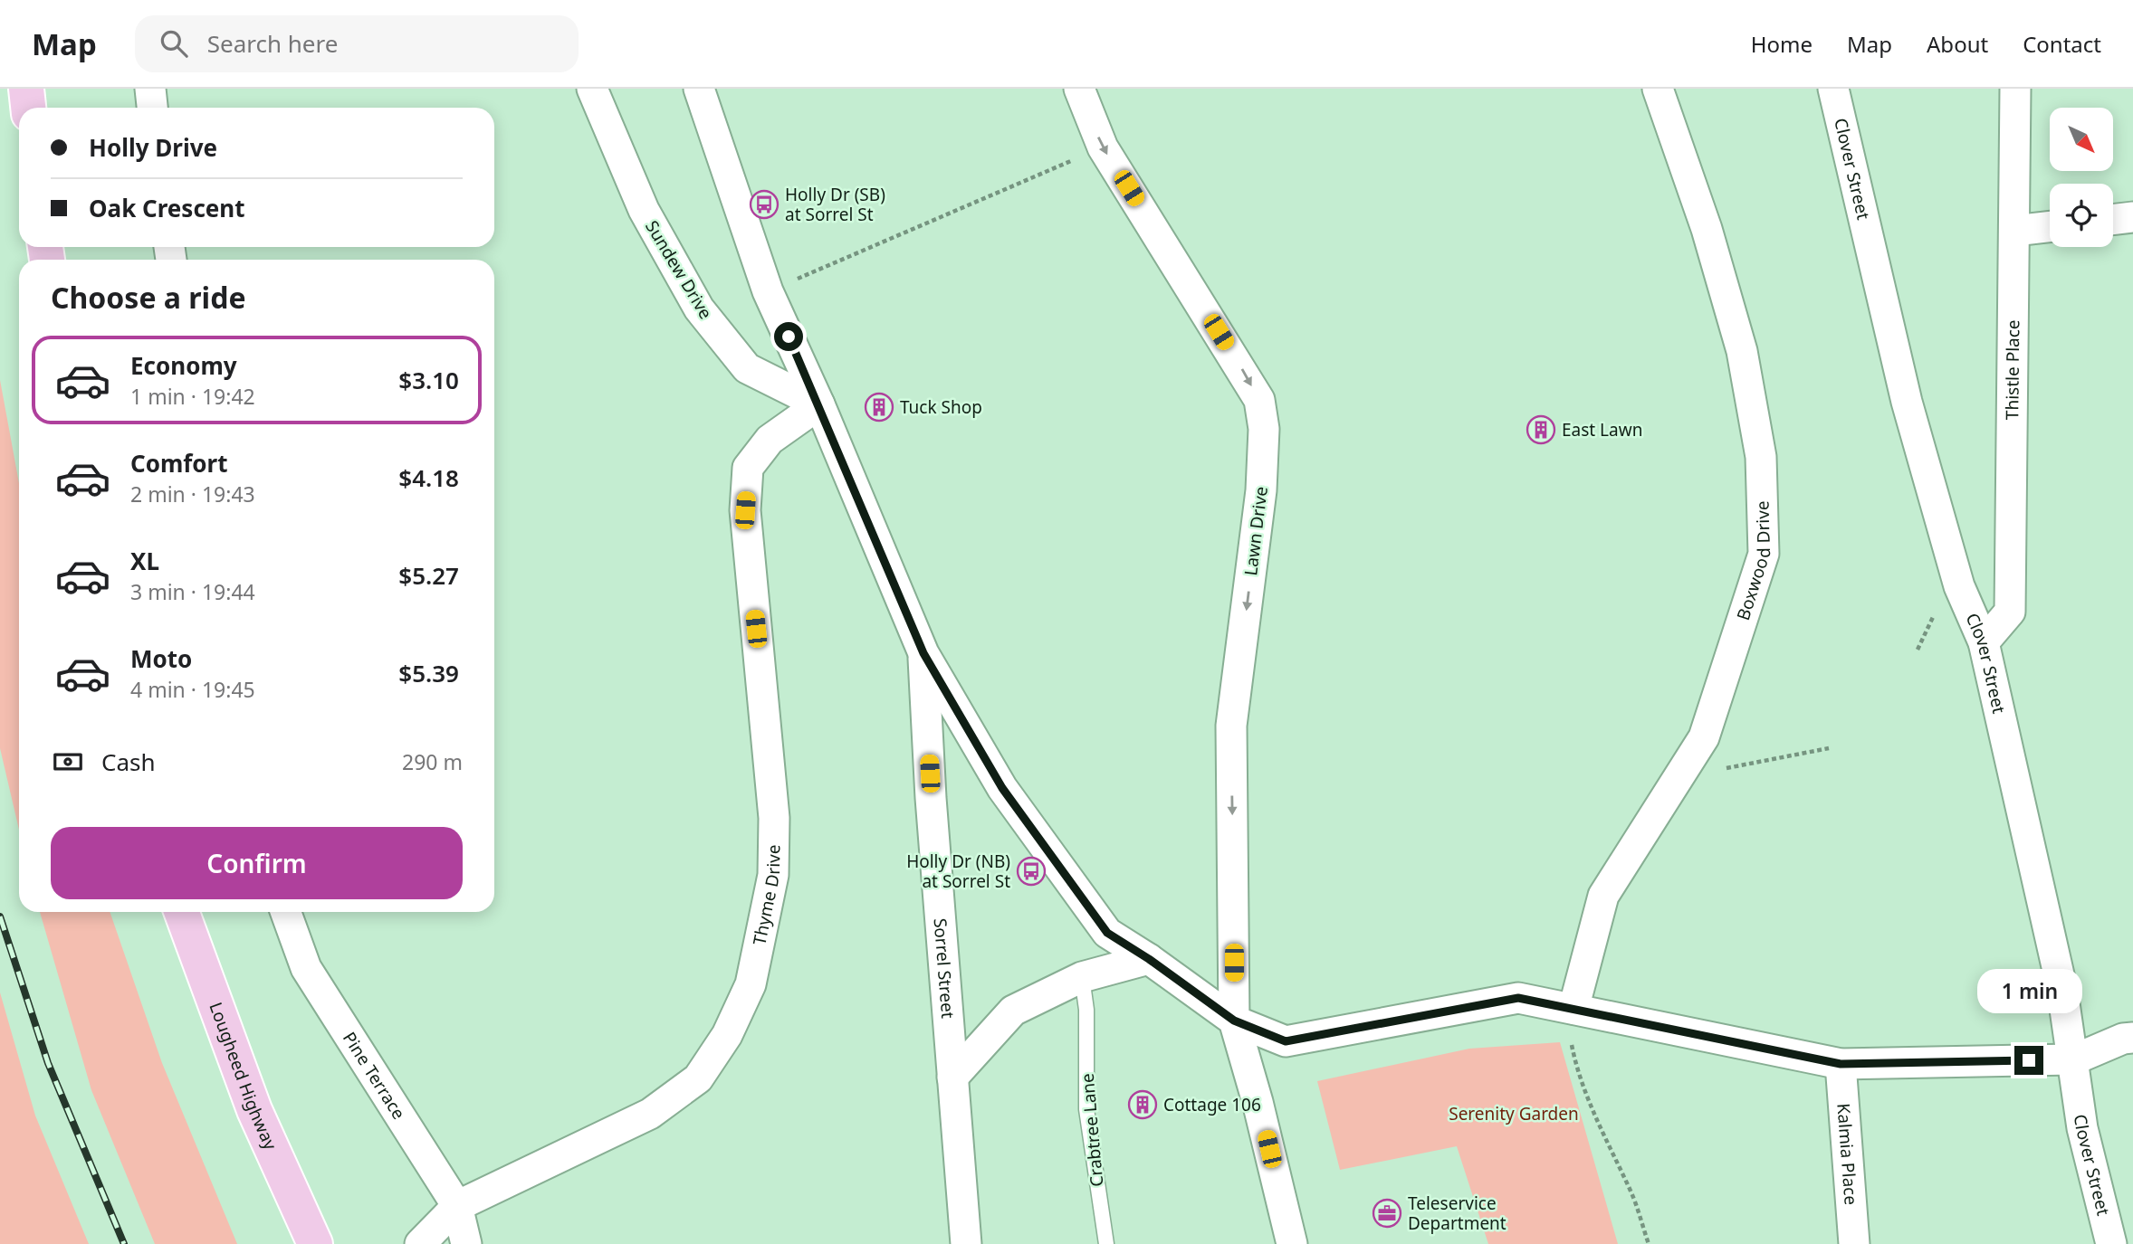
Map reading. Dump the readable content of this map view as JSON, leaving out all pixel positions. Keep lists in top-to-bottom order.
{
  "streets": {
    "main road": ["Lougheed Highway"],
    "street": [
      "Clover Street",
      "Sundew Drive",
      "Thistle Place",
      "Lawn Drive",
      "Boxwood Drive",
      "Thyme Drive",
      "Sorrel Street",
      "Pine Terrace",
      "Kalmia Place"
    ],
    "lane": ["Crabtree Lane"]
  },
  "crossings": [
    ["Clover Street", "Thistle Place"],
    ["Sundew Drive", "Thyme Drive"],
    ["Thyme Drive", "Pine Terrace"]
  ],
  "one_way": ["Lawn Drive"],
  "parks": ["Serenity Garden"],
  "places": {
    "bus stop": ["Holly Dr (SB) at Sorrel St", "Holly Dr (NB) at Sorrel St"],
    "building": ["Tuck Shop", "East Lawn", "Cottage 106"],
    "office": ["Teleservice Department"]
  },
  "north": "bottom right",
  "page": {
    "header": "Map",
    "search": "Search here",
    "nav": [
      "Home",
      "Map",
      "About",
      "Contact"
    ],
    "banner": ["Holly Drive", "Oak Crescent"],
    "heading": "Choose a ride",
    "list": [
      {
        "name": "Economy",
        "note": "1 min · 19:42",
        "value": "$3.10"
      },
      {
        "name": "Comfort",
        "note": "2 min · 19:43",
        "value": "$4.18"
      },
      {
        "name": "XL",
        "note": "3 min · 19:44",
        "value": "$5.27"
      },
      {
        "name": "Moto",
        "note": "4 min · 19:45",
        "value": "$5.39"
      }
    ],
    "pay": ["Cash", "290 m"],
    "buttons": "Confirm",
    "bubble": "1 min"
  }
}
